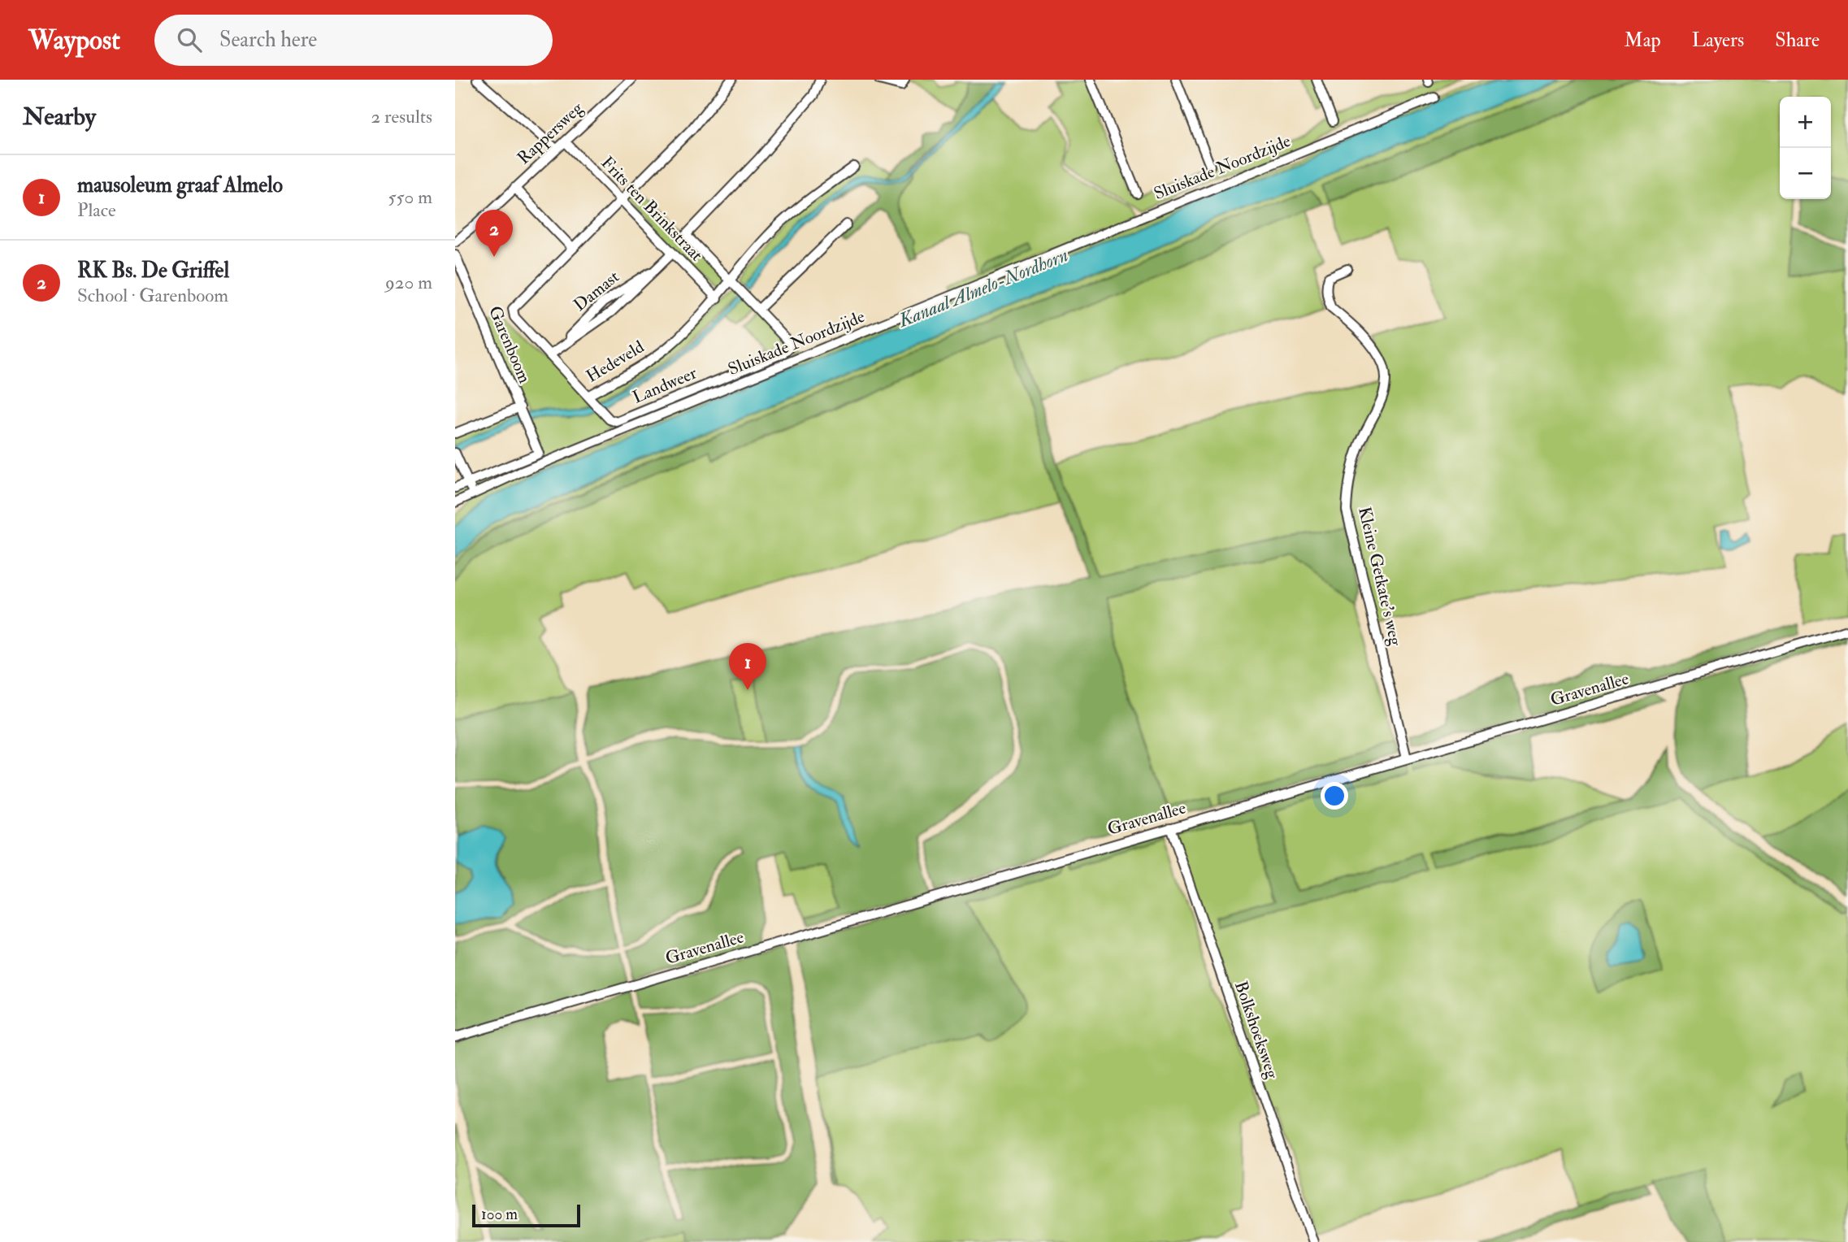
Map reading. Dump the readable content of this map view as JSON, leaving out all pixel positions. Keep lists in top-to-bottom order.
{
  "streets": {
    "street": [
      "Rappersweg",
      "Sluiskade Noordzijde",
      "Frits ten Brinkstraat",
      "Damast",
      "Garenboom",
      "Hedeveld",
      "Landweer",
      "Kleine Getkate's weg",
      "Gravenallee",
      "Bolkshoeksweg"
    ]
  },
  "crossings": [
    ["Rappersweg", "Frits ten Brinkstraat"],
    ["Rappersweg", "Hedeveld"],
    ["Frits ten Brinkstraat", "Damast"],
    ["Frits ten Brinkstraat", "Hedeveld"],
    ["Frits ten Brinkstraat", "Landweer"],
    ["Damast", "Hedeveld"],
    ["Hedeveld", "Landweer"],
    ["Kleine Getkate's weg", "Gravenallee"],
    ["Gravenallee", "Bolkshoeksweg"]
  ],
  "water": ["Kanaal Almelo-Nordhorn"],
  "scale_bar": "100 m",
  "page": {
    "header": "Waypost",
    "search": "Search here",
    "nav": ["Map", "Layers", "Share"],
    "heading": ["Nearby", "2 results"],
    "map_buttons": ["+", "−"],
    "list": [
      {
        "mark": "1",
        "name": "mausoleum graaf Almelo",
        "note": "Place",
        "value": "550 m"
      },
      {
        "mark": "2",
        "name": "RK Bs. De Griffel",
        "note": "School · Garenboom",
        "value": "920 m"
      }
    ],
    "pins": ["2", "1"],
    "scale": "100 m"
  }
}
